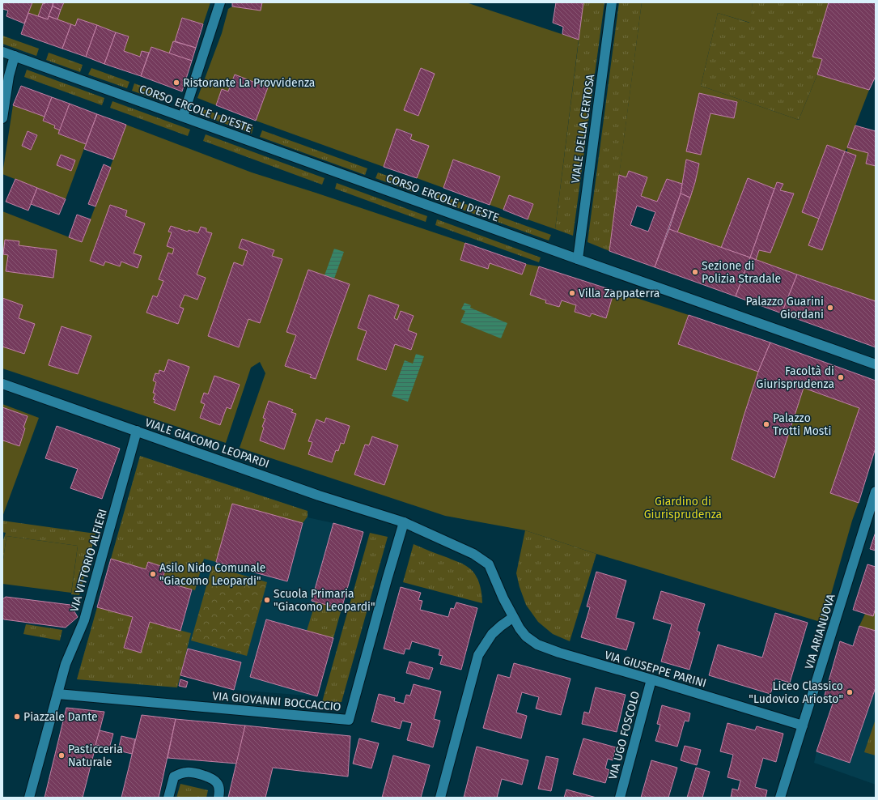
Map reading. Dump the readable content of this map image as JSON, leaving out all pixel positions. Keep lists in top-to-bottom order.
{
  "streets": {
    "street": [
      "CORSO ERCOLE I D'ESTE",
      "VIALE DELLA CERTOSA",
      "VIALE GIACOMO LEOPARDI",
      "VIA VITTORIO ALFIERI",
      "VIA ARIANUOVA",
      "VIA GIUSEPPE PARINI",
      "VIA GIOVANNI BOCCACCIO",
      "VIA UGO FOSCOLO"
    ]
  },
  "crossings": [
    ["CORSO ERCOLE I D'ESTE", "VIALE DELLA CERTOSA"],
    ["VIALE GIACOMO LEOPARDI", "VIA VITTORIO ALFIERI"],
    ["VIALE GIACOMO LEOPARDI", "VIA GIUSEPPE PARINI"],
    ["VIALE GIACOMO LEOPARDI", "VIA GIOVANNI BOCCACCIO"],
    ["VIA VITTORIO ALFIERI", "VIA GIOVANNI BOCCACCIO"],
    ["VIA ARIANUOVA", "VIA GIUSEPPE PARINI"],
    ["VIA GIUSEPPE PARINI", "VIA UGO FOSCOLO"]
  ],
  "parks": ["Giardino di Giurisprudenza"],
  "places": [
    "Ristorante La Provvidenza",
    "Sezione di Polizia Stradale",
    "Villa Zappaterra",
    "Palazzo Guarini Giordani",
    "Facoltà di Giurisprudenza",
    "Palazzo Trotti Mosti",
    "Asilo Nido Comunale \"Giacomo Leopardi\"",
    "Scuola Primaria \"Giacomo Leopardi\"",
    "Liceo Classico \"Ludovico Ariosto\"",
    "Piazzale Dante",
    "Pasticceria Naturale"
  ]
}
